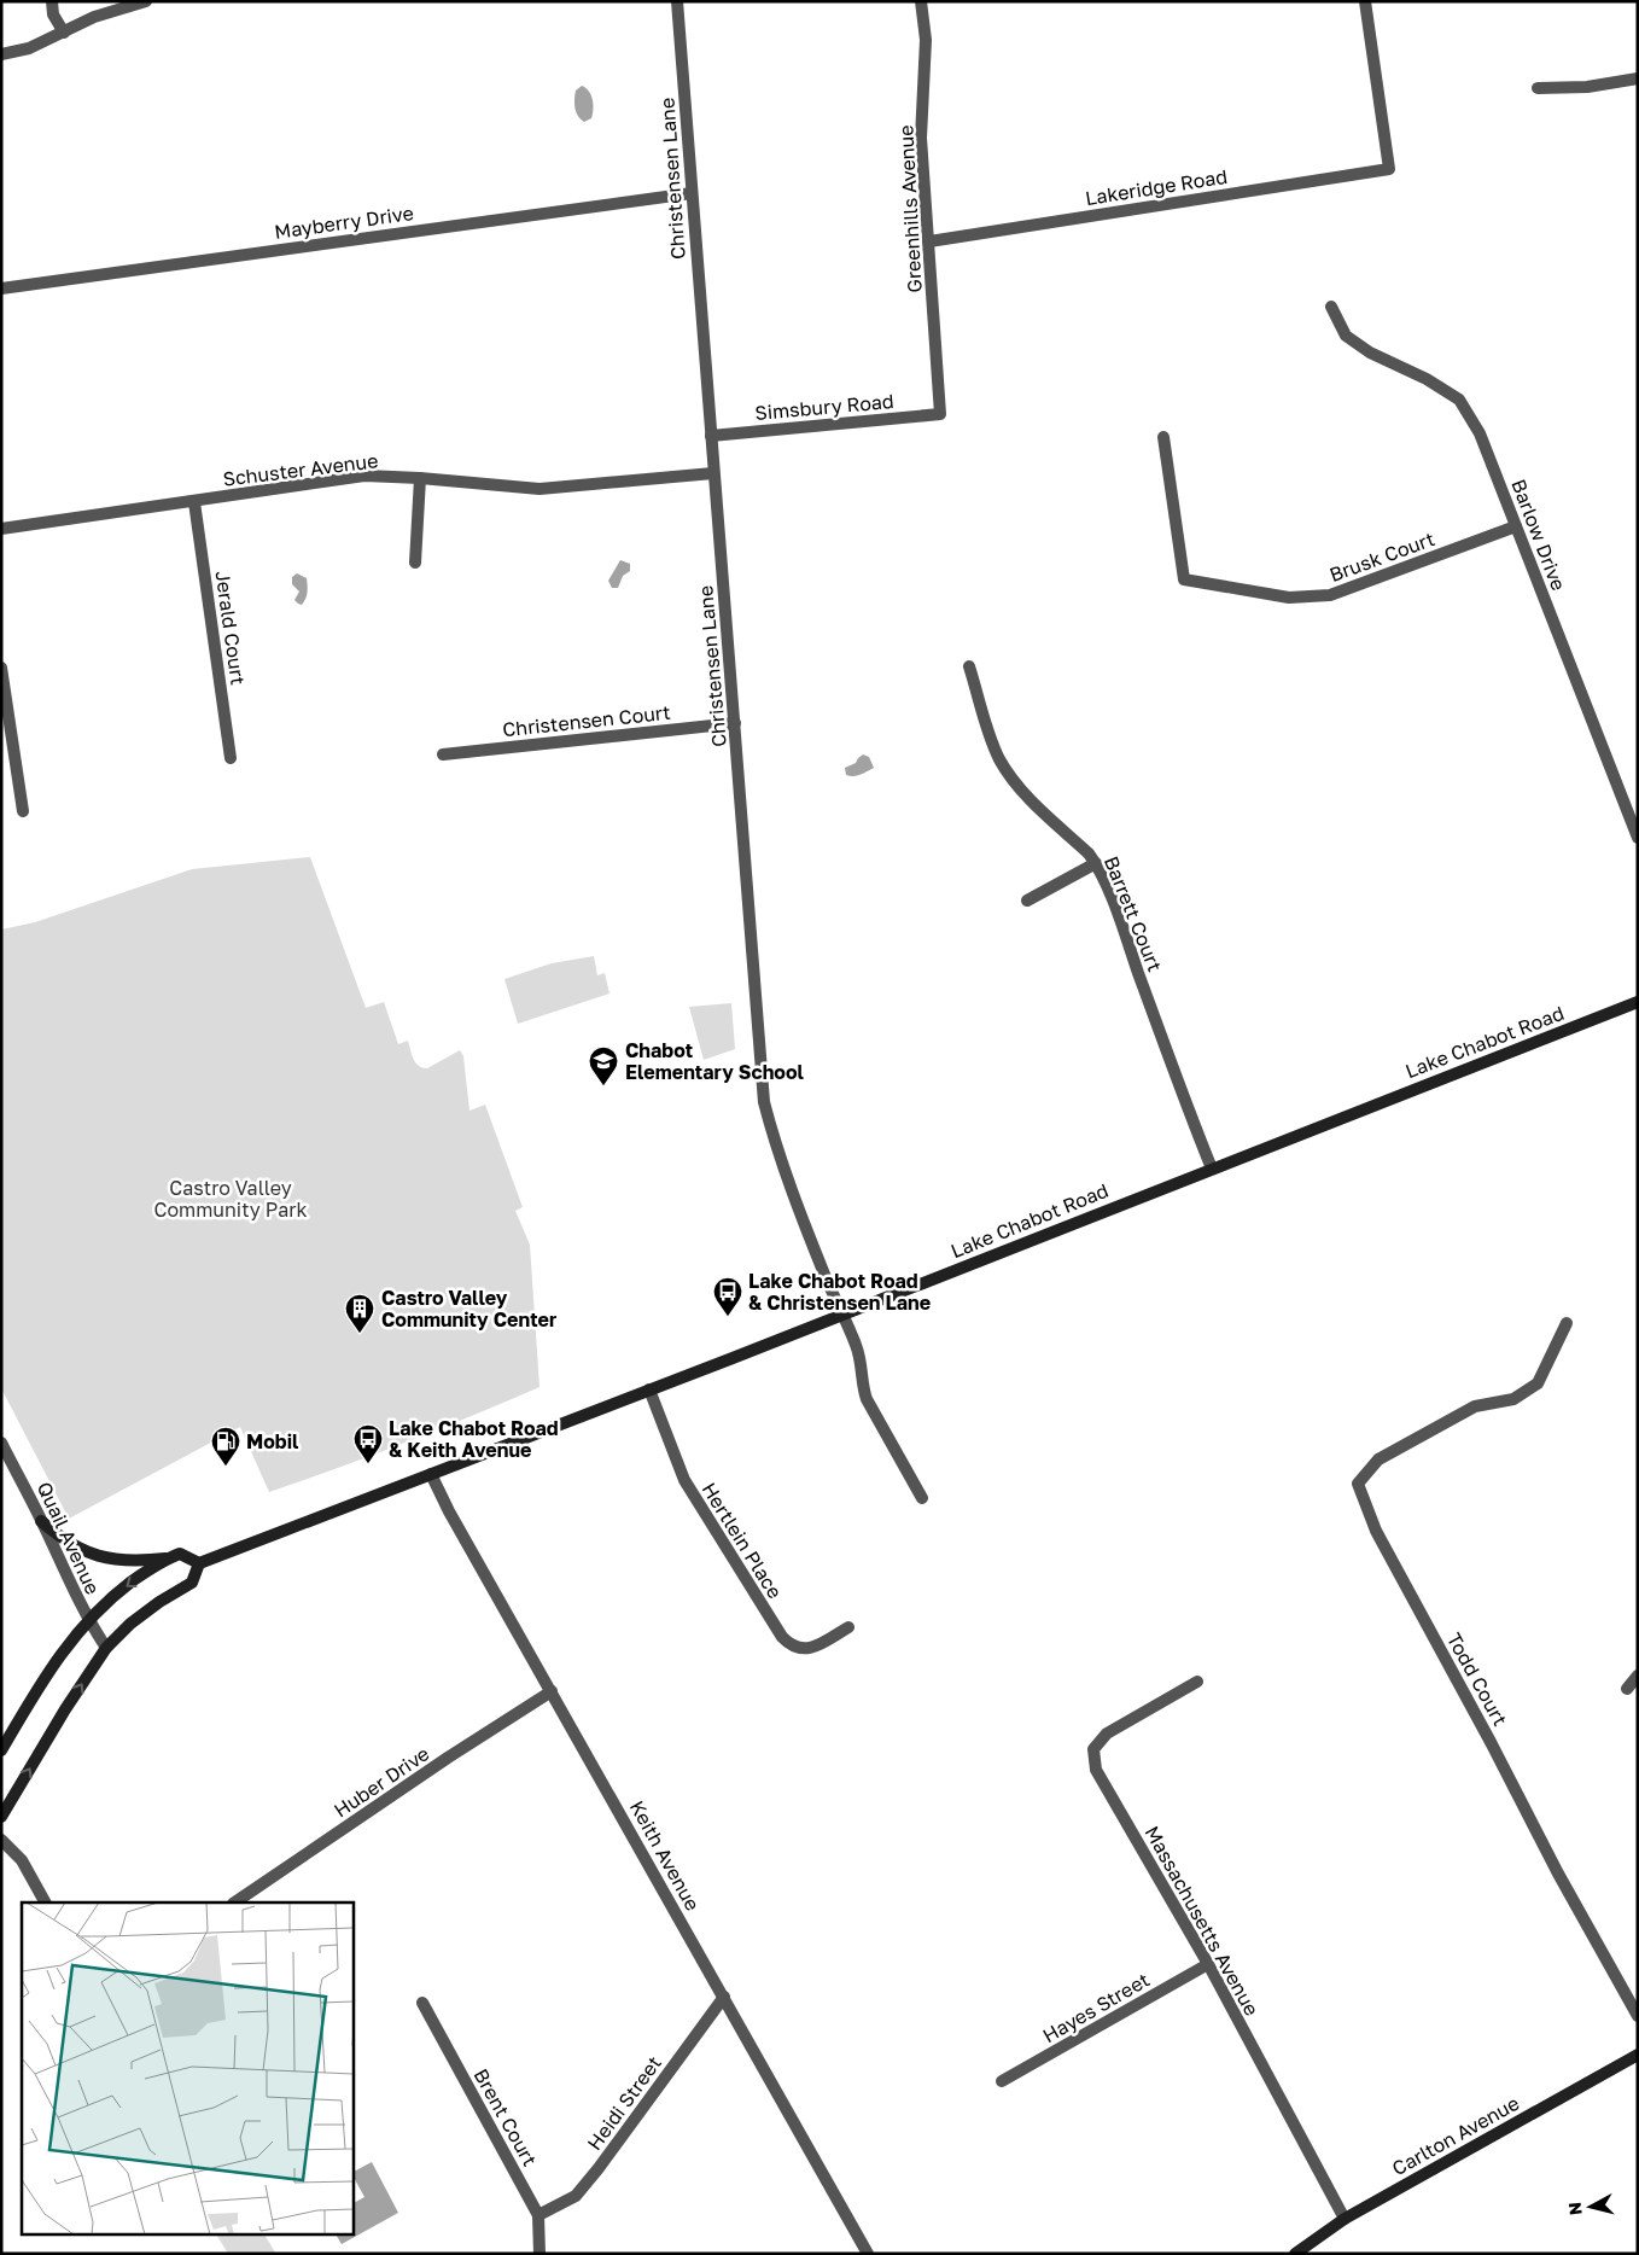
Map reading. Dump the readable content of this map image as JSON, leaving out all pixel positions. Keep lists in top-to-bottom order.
{
  "streets": {
    "main road": ["Lake Chabot Road", "Carlton Avenue"],
    "street": [
      "Christensen Lane",
      "Lakeridge Road",
      "Greenhills Avenue",
      "Mayberry Drive",
      "Simsbury Road",
      "Schuster Avenue",
      "Barlow Drive",
      "Brusk Court",
      "Jerald Court",
      "Christensen Court",
      "Barrett Court",
      "Quail Avenue",
      "Hertlein Place",
      "Todd Court",
      "Huber Drive",
      "Keith Avenue",
      "Massachusetts Avenue",
      "Hayes Street",
      "Heidi Street",
      "Brent Court"
    ]
  },
  "crossings": [
    ["Christensen Lane", "Mayberry Drive"],
    ["Christensen Lane", "Simsbury Road"],
    ["Christensen Lane", "Schuster Avenue"],
    ["Christensen Lane", "Christensen Court"],
    ["Christensen Lane", "Lake Chabot Road"],
    ["Lakeridge Road", "Greenhills Avenue"],
    ["Greenhills Avenue", "Simsbury Road"],
    ["Schuster Avenue", "Jerald Court"],
    ["Barlow Drive", "Brusk Court"],
    ["Barrett Court", "Lake Chabot Road"],
    ["Lake Chabot Road", "Hertlein Place"],
    ["Lake Chabot Road", "Keith Avenue"],
    ["Huber Drive", "Keith Avenue"],
    ["Keith Avenue", "Heidi Street"],
    ["Massachusetts Avenue", "Hayes Street"],
    ["Massachusetts Avenue", "Carlton Avenue"],
    ["Heidi Street", "Brent Court"]
  ],
  "parks": ["Castro Valley Community Park"],
  "places": {
    "school or university": ["Chabot Elementary School"],
    "bus stop": ["Lake Chabot Road & Christensen Lane", "Lake Chabot Road & Keith Avenue"],
    "building": ["Castro Valley Community Center"],
    "fuel station": ["Mobil"]
  },
  "north": "left"
}
